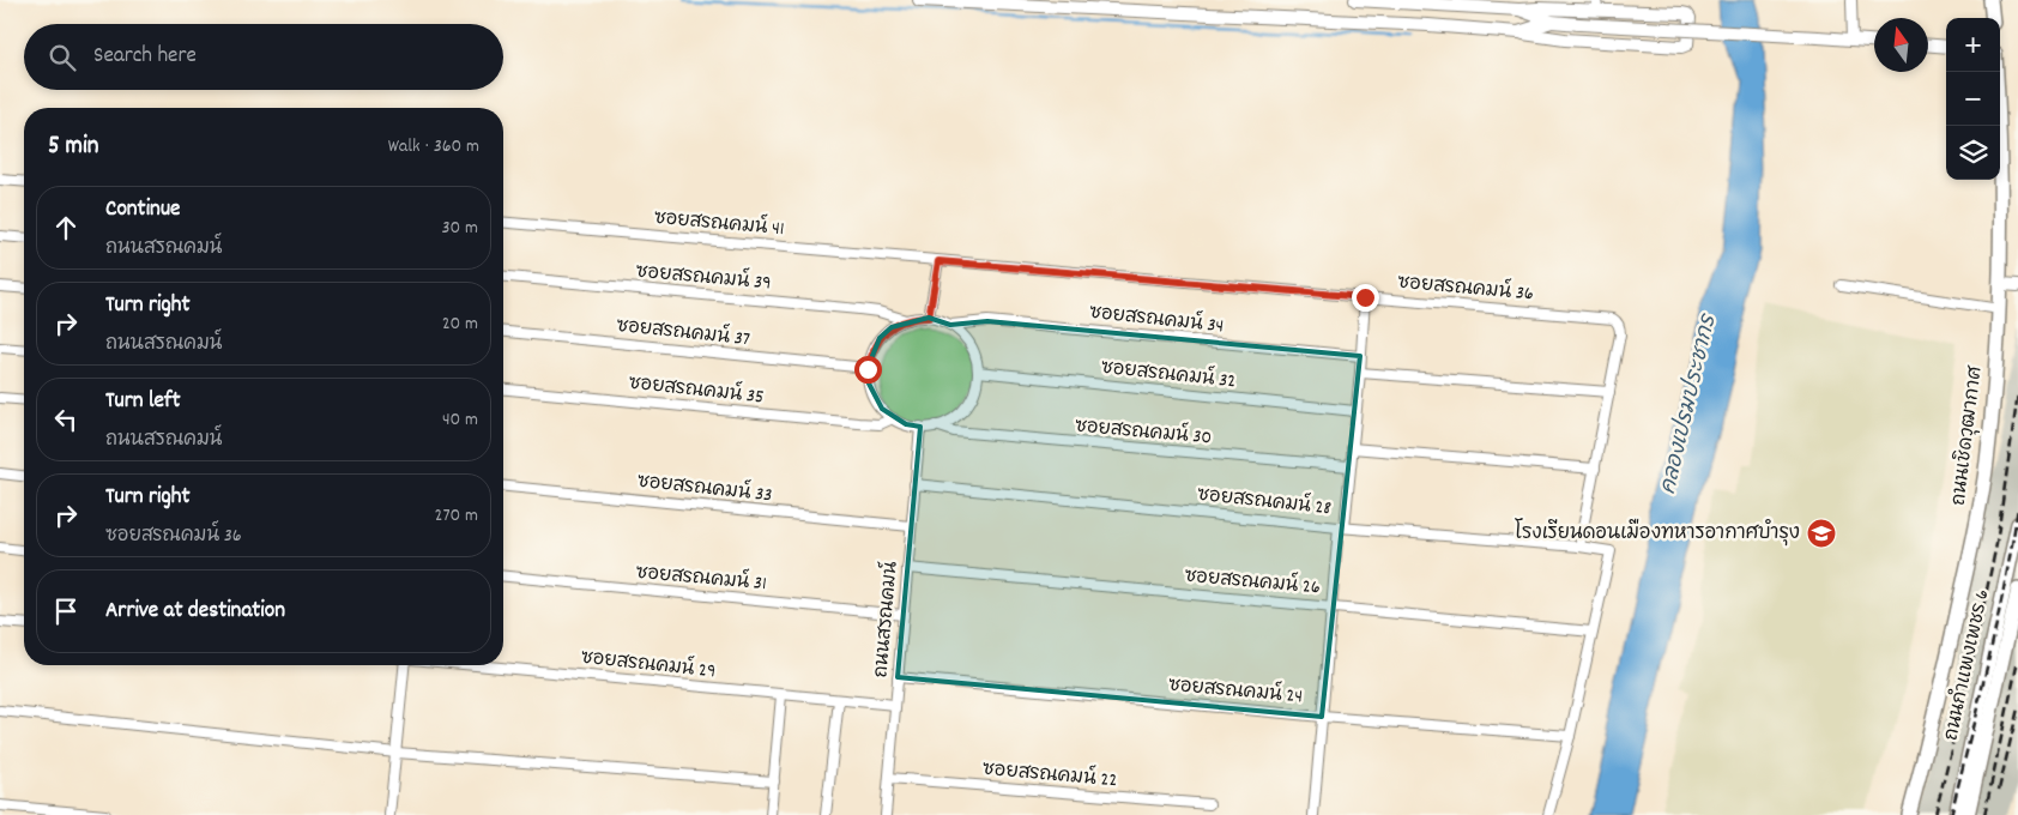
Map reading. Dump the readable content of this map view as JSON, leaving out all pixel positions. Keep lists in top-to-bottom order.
{
  "streets": {
    "main road": ["ถนนเชิดวุฒากาศ", "ถนนกำแพงเพชร 6"],
    "street": [
      "ซอยสรณคมน์ 41",
      "ซอยสรณคมน์ 39",
      "ซอยสรณคมน์ 36",
      "ซอยสรณคมน์ 34",
      "ซอยสรณคมน์ 37",
      "ซอยสรณคมน์ 32",
      "ซอยสรณคมน์ 35",
      "ซอยสรณคมน์ 30",
      "ซอยสรณคมน์ 33",
      "ซอยสรณคมน์ 28",
      "ซอยสรณคมน์ 31",
      "ซอยสรณคมน์ 26",
      "ถนนสรณคมน์",
      "ซอยสรณคมน์ 29",
      "ซอยสรณคมน์ 24",
      "ซอยสรณคมน์ 22"
    ]
  },
  "crossings": [
    ["ซอยสรณคมน์ 41", "ซอยสรณคมน์ 36"],
    ["ซอยสรณคมน์ 39", "ซอยสรณคมน์ 34"],
    ["ซอยสรณคมน์ 39", "ซอยสรณคมน์ 37"],
    ["ซอยสรณคมน์ 39", "ซอยสรณคมน์ 32"],
    ["ซอยสรณคมน์ 39", "ซอยสรณคมน์ 35"],
    ["ซอยสรณคมน์ 39", "ซอยสรณคมน์ 30"],
    ["ซอยสรณคมน์ 39", "ถนนสรณคมน์"],
    ["ซอยสรณคมน์ 36", "ซอยสรณคมน์ 28"],
    ["ซอยสรณคมน์ 34", "ซอยสรณคมน์ 37"],
    ["ซอยสรณคมน์ 34", "ซอยสรณคมน์ 32"],
    ["ซอยสรณคมน์ 34", "ซอยสรณคมน์ 35"],
    ["ซอยสรณคมน์ 34", "ซอยสรณคมน์ 30"],
    ["ซอยสรณคมน์ 34", "ถนนสรณคมน์"],
    ["ซอยสรณคมน์ 37", "ซอยสรณคมน์ 32"],
    ["ซอยสรณคมน์ 37", "ซอยสรณคมน์ 35"],
    ["ซอยสรณคมน์ 37", "ซอยสรณคมน์ 30"],
    ["ซอยสรณคมน์ 37", "ถนนสรณคมน์"],
    ["ซอยสรณคมน์ 32", "ซอยสรณคมน์ 35"],
    ["ซอยสรณคมน์ 32", "ซอยสรณคมน์ 30"],
    ["ซอยสรณคมน์ 32", "ถนนสรณคมน์"],
    ["ซอยสรณคมน์ 35", "ซอยสรณคมน์ 30"],
    ["ซอยสรณคมน์ 35", "ถนนสรณคมน์"],
    ["ซอยสรณคมน์ 30", "ถนนสรณคมน์"],
    ["ซอยสรณคมน์ 33", "ถนนสรณคมน์"],
    ["ซอยสรณคมน์ 28", "ซอยสรณคมน์ 26"],
    ["ซอยสรณคมน์ 28", "ถนนสรณคมน์"],
    ["ซอยสรณคมน์ 31", "ถนนสรณคมน์"],
    ["ซอยสรณคมน์ 26", "ถนนสรณคมน์"],
    ["ถนนสรณคมน์", "ซอยสรณคมน์ 29"],
    ["ถนนสรณคมน์", "ซอยสรณคมน์ 24"],
    ["ถนนสรณคมน์", "ซอยสรณคมน์ 22"]
  ],
  "water": ["คลองเปรมประชากร"],
  "places": {
    "school or university": ["โรงเรียนดอนเมืองทหารอากาศบำรุง"]
  },
  "north": "top",
  "page": {
    "map_buttons": ["+", "−"],
    "search": "Search here",
    "heading": ["5 min", "Walk · 360 m"],
    "list": [
      ["Continue", "ถนนสรณคมน์", "30 m"],
      ["Turn right", "ถนนสรณคมน์", "20 m"],
      ["Turn left", "ถนนสรณคมน์", "40 m"],
      ["Turn right", "ซอยสรณคมน์ 36", "270 m"],
      "Arrive at destination"
    ]
  }
}
